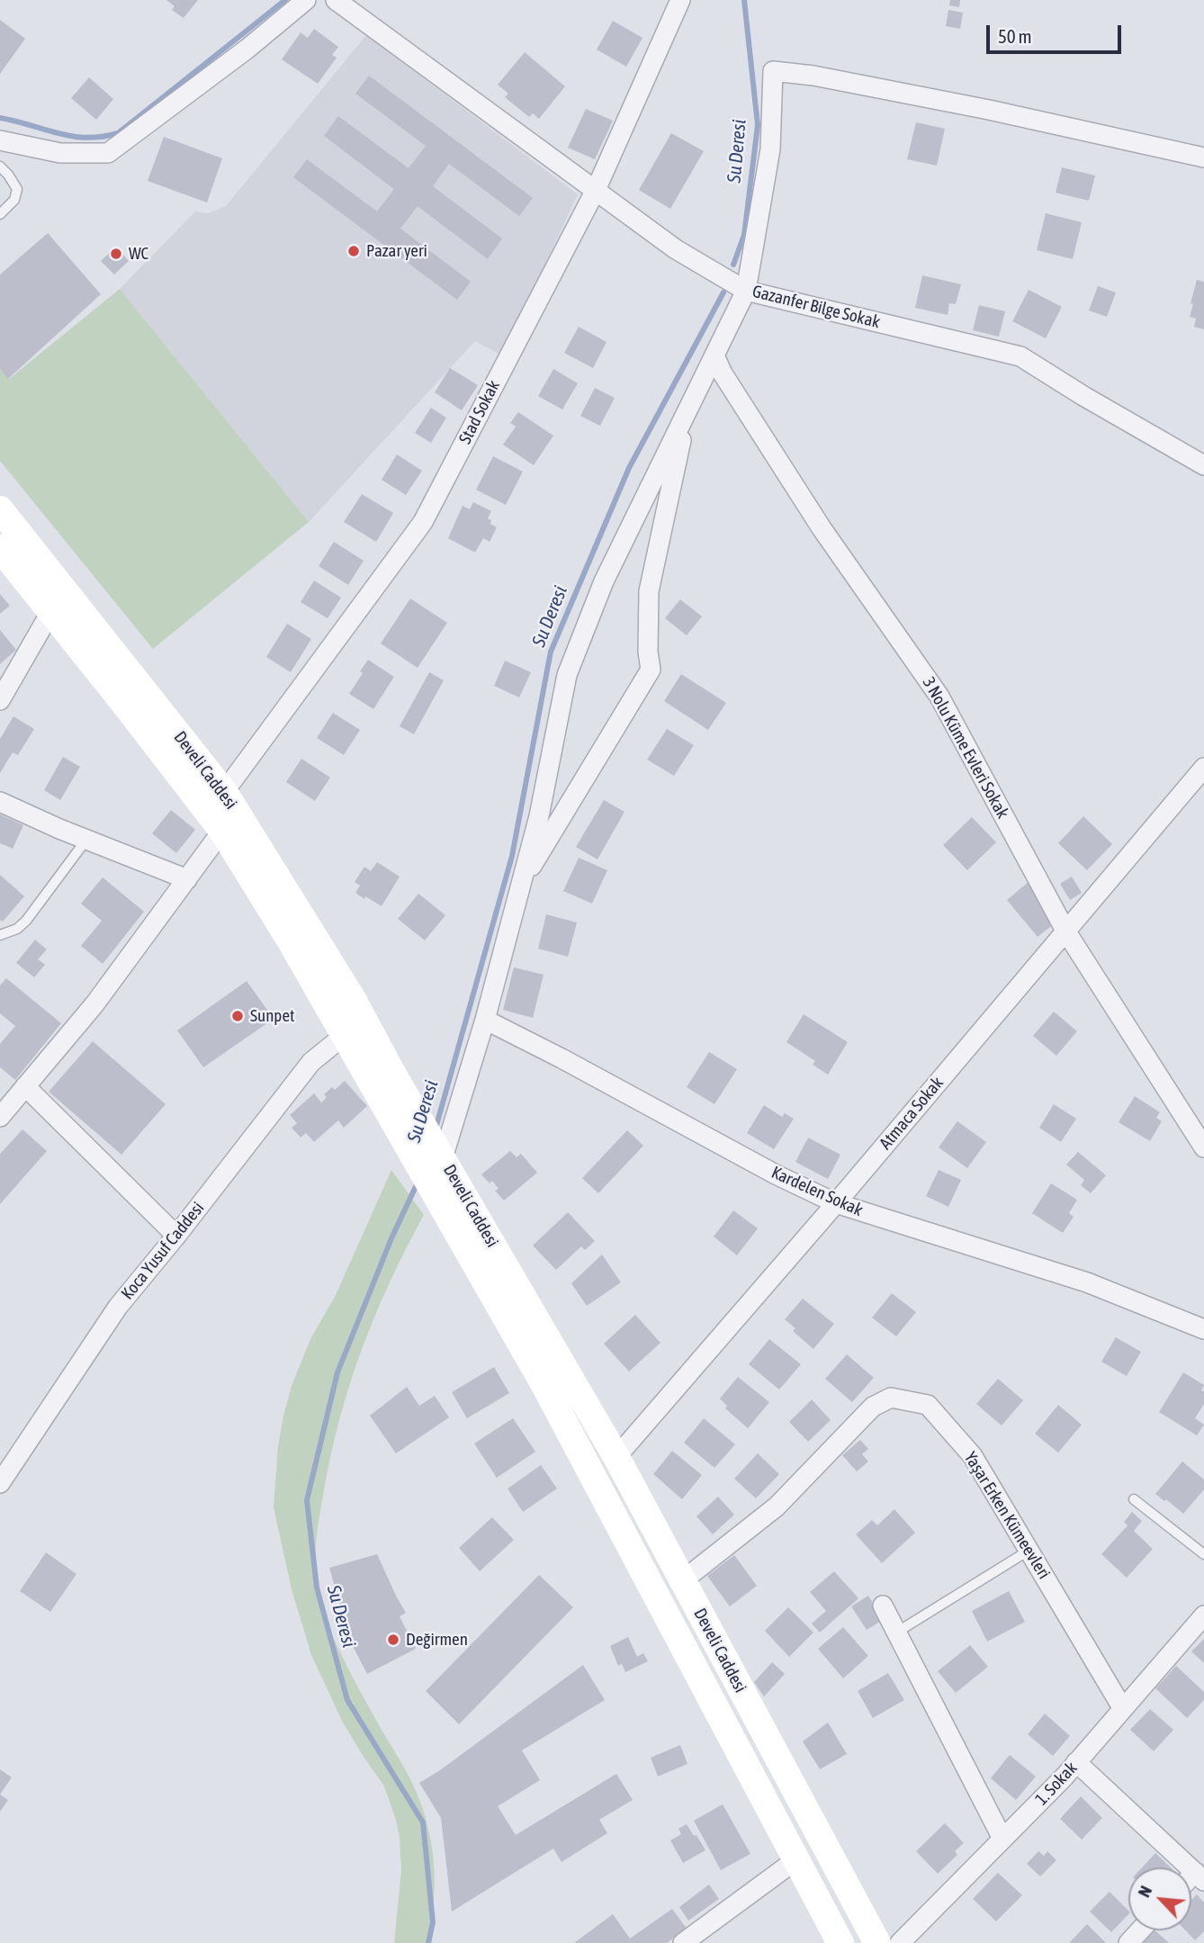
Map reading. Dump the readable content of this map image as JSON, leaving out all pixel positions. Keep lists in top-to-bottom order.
{
  "streets": {
    "main road": ["Develi Caddesi"],
    "street": [
      "Gazanfer Bilge Sokak",
      "Stad Sokak",
      "3 Nolu Küme Evleri Sokak",
      "Atmaca Sokak",
      "Kardelen Sokak",
      "Koca Yusuf Caddesi",
      "Yaşar Erken Kümeevleri",
      "1. Sokak"
    ]
  },
  "crossings": [
    ["Gazanfer Bilge Sokak", "Stad Sokak"],
    ["Stad Sokak", "Develi Caddesi"],
    ["3 Nolu Küme Evleri Sokak", "Atmaca Sokak"],
    ["Develi Caddesi", "Atmaca Sokak"],
    ["Develi Caddesi", "Koca Yusuf Caddesi"],
    ["Develi Caddesi", "Yaşar Erken Kümeevleri"],
    ["Atmaca Sokak", "Kardelen Sokak"],
    ["Yaşar Erken Kümeevleri", "1. Sokak"]
  ],
  "water": ["Su Deresi"],
  "places": [
    "Pazar yeri",
    "WC",
    "Sunpet",
    "Değirmen"
  ],
  "scale_bar": "50 m",
  "north": "top left"
}
